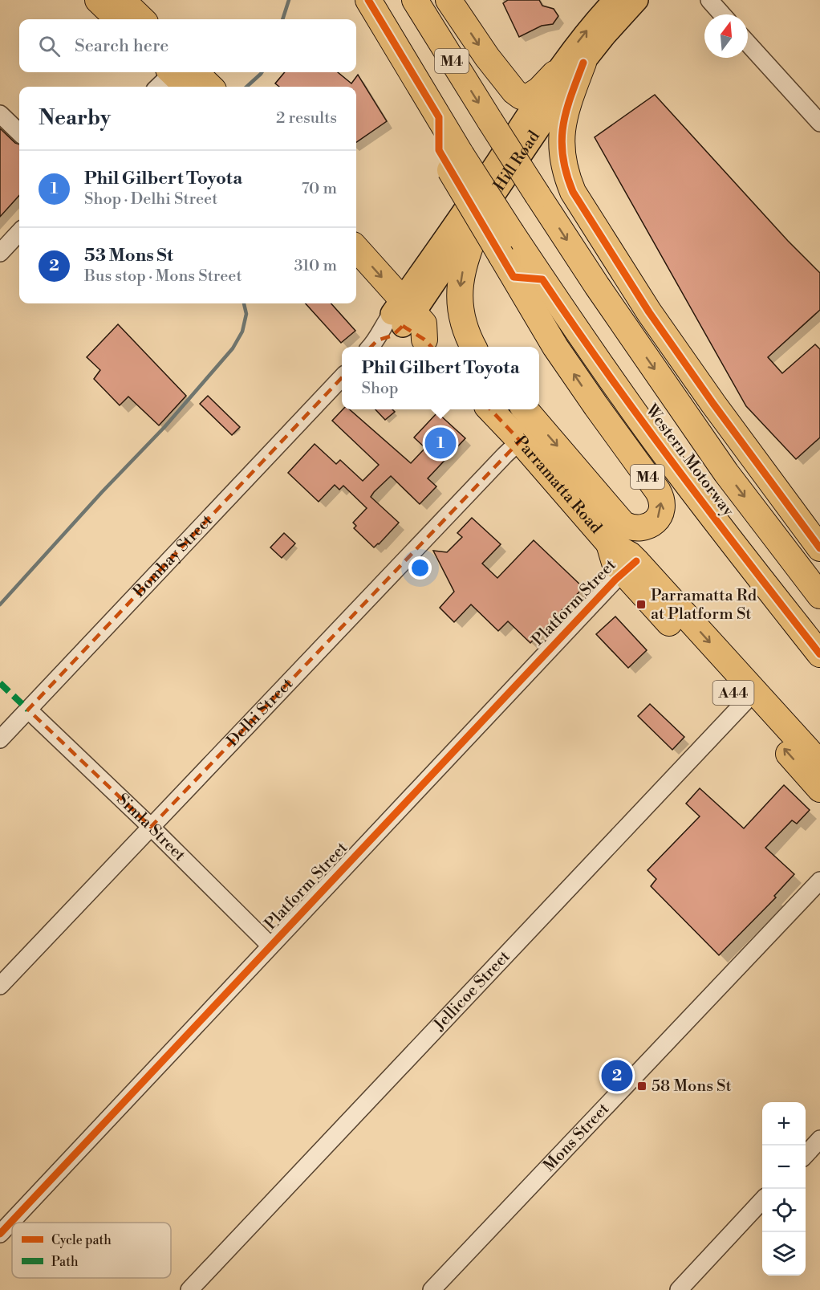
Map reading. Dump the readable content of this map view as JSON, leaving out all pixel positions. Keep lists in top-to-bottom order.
{
  "streets": {
    "highway": [
      "M4",
      "Western Motorway",
      "Parramatta Road",
      "A44"
    ],
    "main road": ["Hill Road"],
    "street": [
      "Bombay Street",
      "Platform Street",
      "Delhi Street",
      "Simla Street",
      "Jellicoe Street",
      "Mons Street"
    ]
  },
  "crossings": [
    ["M4", "Western Motorway"],
    ["Parramatta Road", "Platform Street"],
    ["Parramatta Road", "Delhi Street"],
    ["Parramatta Road", "Jellicoe Street"],
    ["Bombay Street", "Simla Street"],
    ["Platform Street", "Simla Street"],
    ["Delhi Street", "Simla Street"]
  ],
  "places": {
    "transit": ["Parramatta Rd at Platform St", "58 Mons St"]
  },
  "legend": ["Cycle path", "Path"],
  "north": "top",
  "page": {
    "search": "Search here",
    "heading": ["Nearby", "2 results"],
    "list": [
      {
        "mark": "1",
        "name": "Phil Gilbert Toyota",
        "note": "Shop · Delhi Street",
        "value": "70 m"
      },
      {
        "mark": "2",
        "name": "53 Mons St",
        "note": "Bus stop · Mons Street",
        "value": "310 m"
      }
    ],
    "popup": ["Phil Gilbert Toyota", "Shop"],
    "pins": ["1", "2"],
    "map_buttons": ["+", "−"]
  }
}
